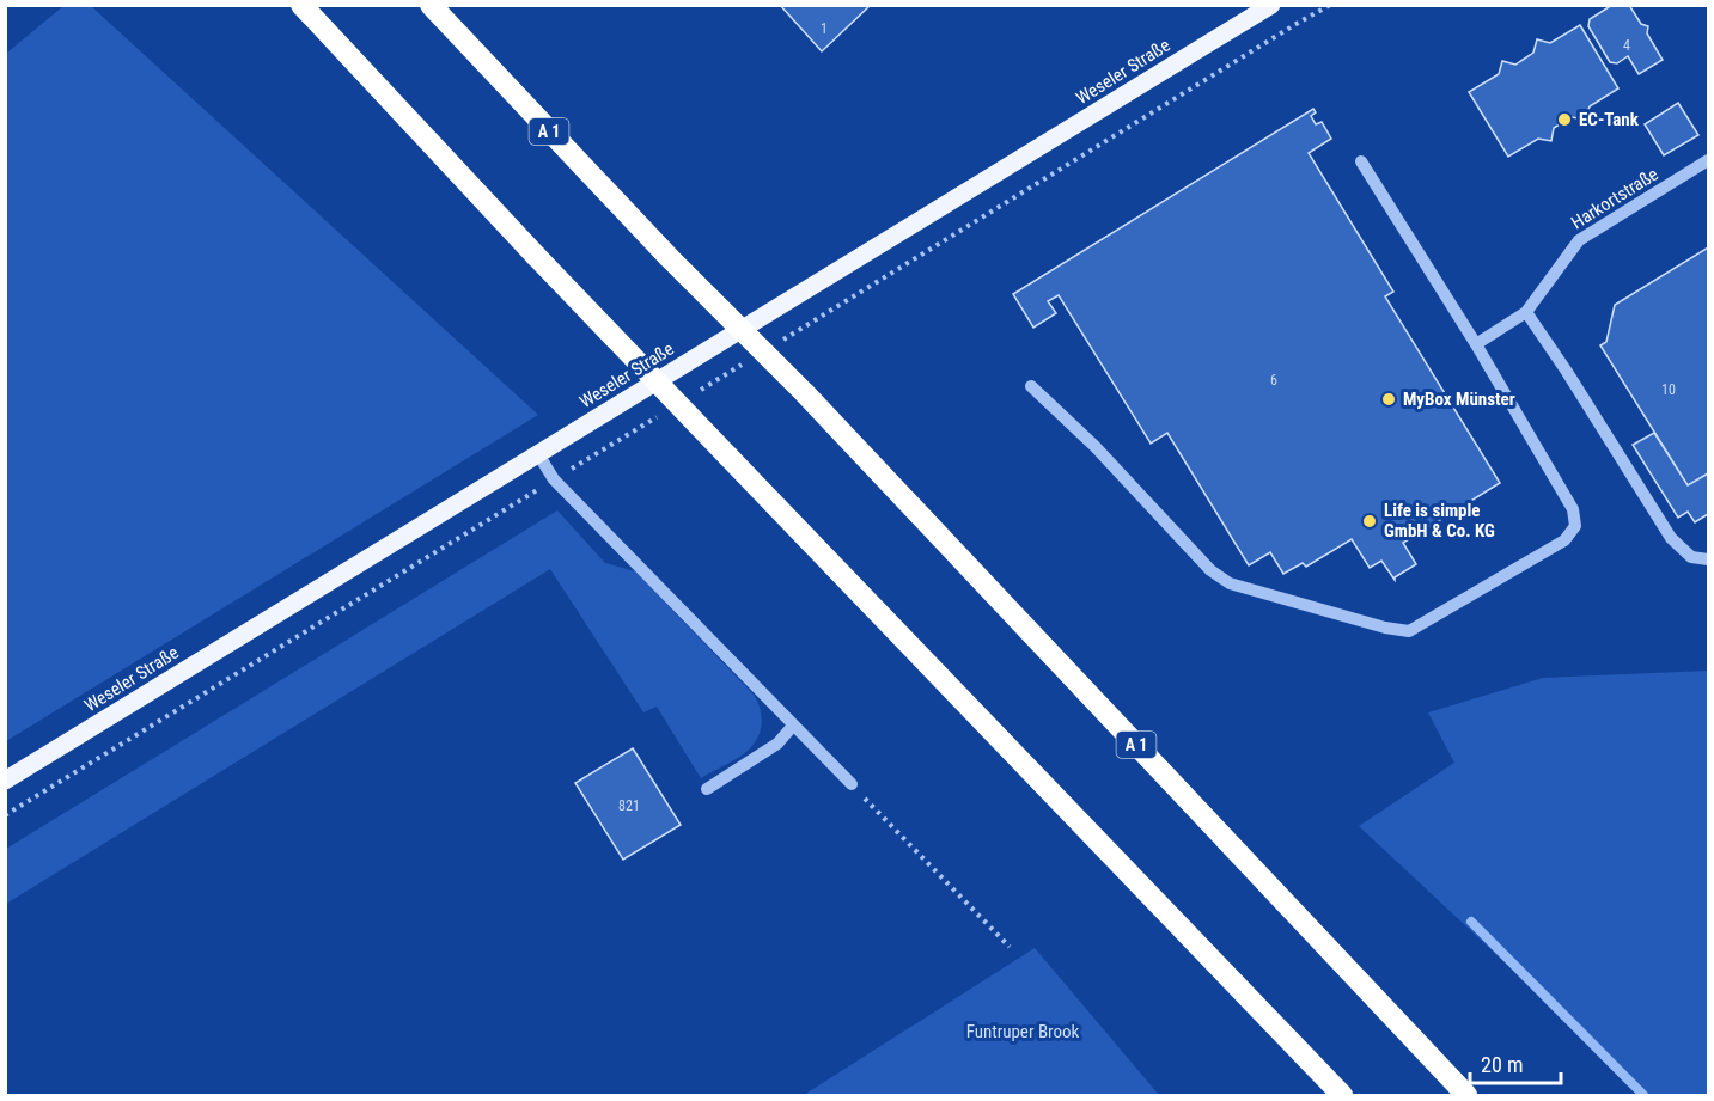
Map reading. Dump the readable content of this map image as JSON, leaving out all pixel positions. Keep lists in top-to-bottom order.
{
  "streets": {
    "highway": ["A 1"],
    "main road": ["Weseler Straße"],
    "street": ["Harkortstraße"]
  },
  "parks": ["Funtruper Brook"],
  "places": ["EC-Tank", "MyBox Münster", "Life is simple GmbH & Co. KG"],
  "house_numbers": [
    "1",
    "4",
    "6",
    "10",
    "821"
  ],
  "scale_bar": "20 m"
}
